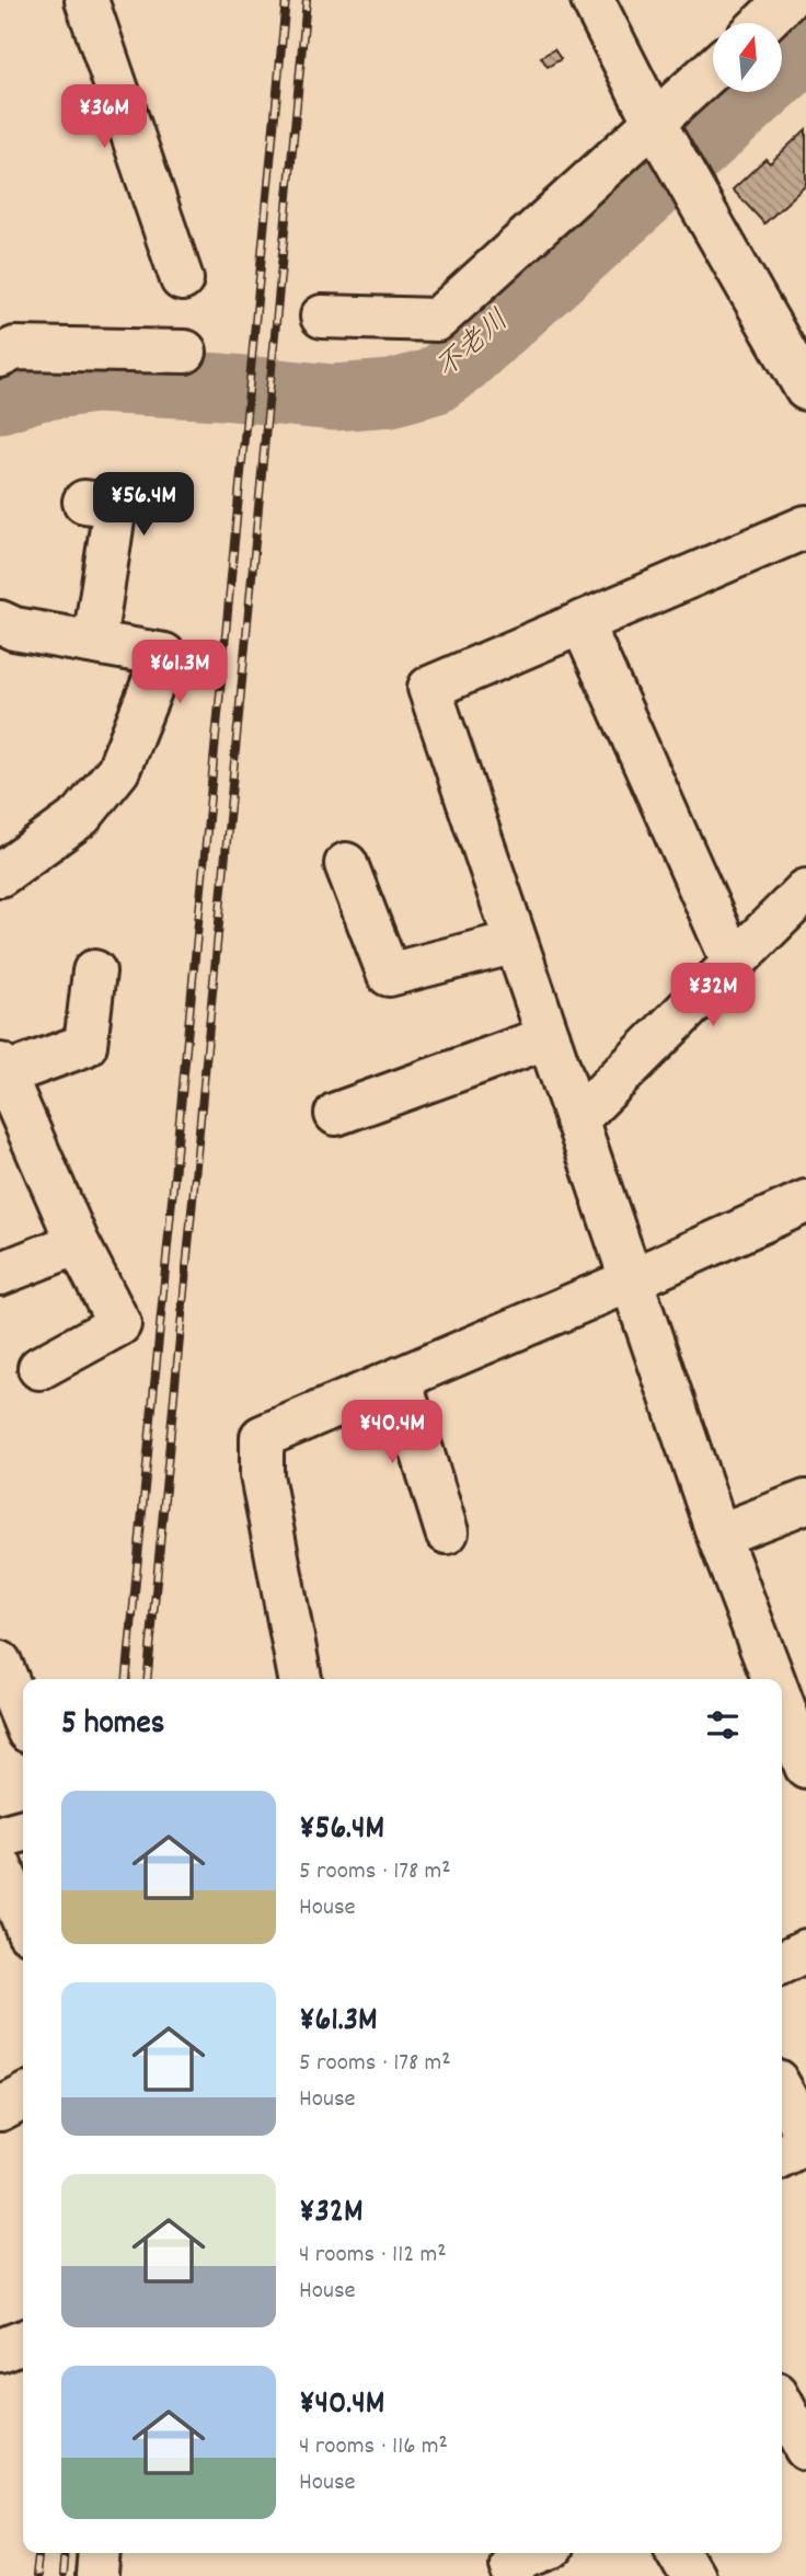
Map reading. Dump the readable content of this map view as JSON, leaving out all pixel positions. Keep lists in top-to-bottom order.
{
  "water": ["不老川"],
  "north": "top",
  "page": {
    "price": [
      "¥36M",
      "¥56.4M",
      "¥61.3M",
      "¥32M",
      "¥40.4M"
    ],
    "heading": "5 homes",
    "list": [
      {
        "name": "¥56.4M",
        "note": "5 rooms · 178 m² · House"
      },
      {
        "name": "¥61.3M",
        "note": "5 rooms · 178 m² · House"
      },
      {
        "name": "¥32M",
        "note": "4 rooms · 112 m² · House"
      },
      {
        "name": "¥40.4M",
        "note": "4 rooms · 116 m² · House"
      }
    ]
  }
}
